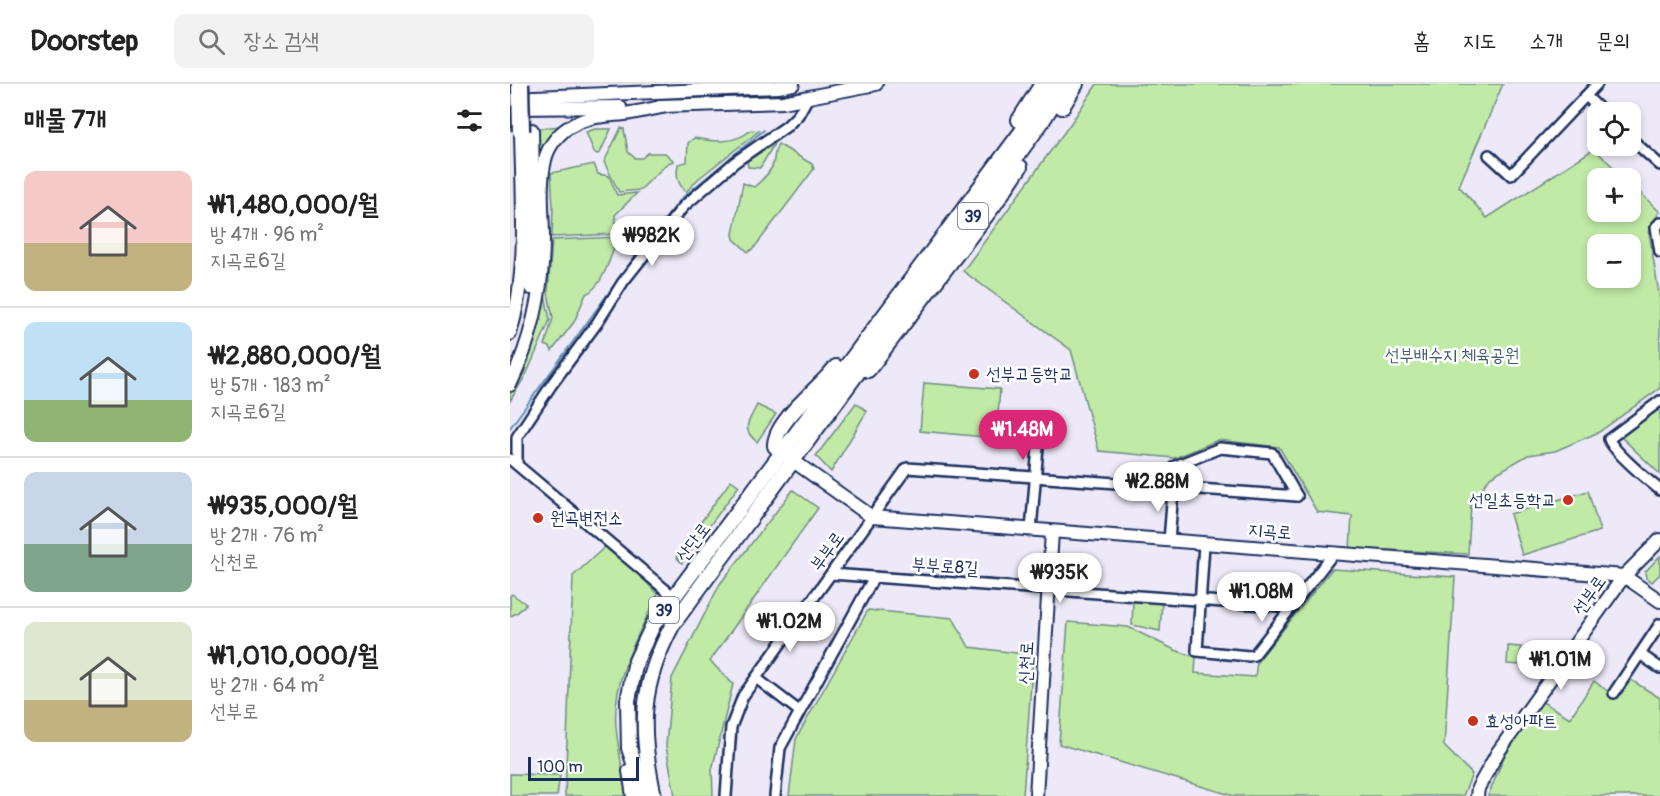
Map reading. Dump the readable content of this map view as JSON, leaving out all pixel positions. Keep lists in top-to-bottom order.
{
  "streets": {
    "main road": [
      "39",
      "지곡로",
      "산단로",
      "선부로",
      "신천로"
    ],
    "street": ["부부로", "부부로8길"]
  },
  "crossings": [
    ["39", "산단로"],
    ["지곡로", "부부로"],
    ["지곡로", "선부로"],
    ["지곡로", "신천로"],
    ["부부로", "부부로8길"],
    ["부부로8길", "신천로"]
  ],
  "parks": ["선부배수지 체육공원"],
  "places": [
    "선부고등학교",
    "선일초등학교",
    "원곡변전소",
    "효성아파트"
  ],
  "scale_bar": "100 m",
  "page": {
    "header": "Doorstep",
    "search": "장소 검색",
    "nav": [
      "홈",
      "지도",
      "소개",
      "문의"
    ],
    "heading": "매물 7개",
    "map_buttons": ["+", "−"],
    "list": [
      {
        "name": "₩1,480,000/월",
        "note": "방 4개 · 96 m² · 지곡로6길"
      },
      {
        "name": "₩2,880,000/월",
        "note": "방 5개 · 183 m² · 지곡로6길"
      },
      {
        "name": "₩935,000/월",
        "note": "방 2개 · 76 m² · 신천로"
      },
      {
        "name": "₩1,010,000/월",
        "note": "방 2개 · 64 m² · 선부로"
      }
    ],
    "price": [
      "₩982K",
      "₩1.48M",
      "₩2.88M",
      "₩935K",
      "₩1.08M",
      "₩1.02M",
      "₩1.01M"
    ],
    "scale": "100 m"
  }
}
